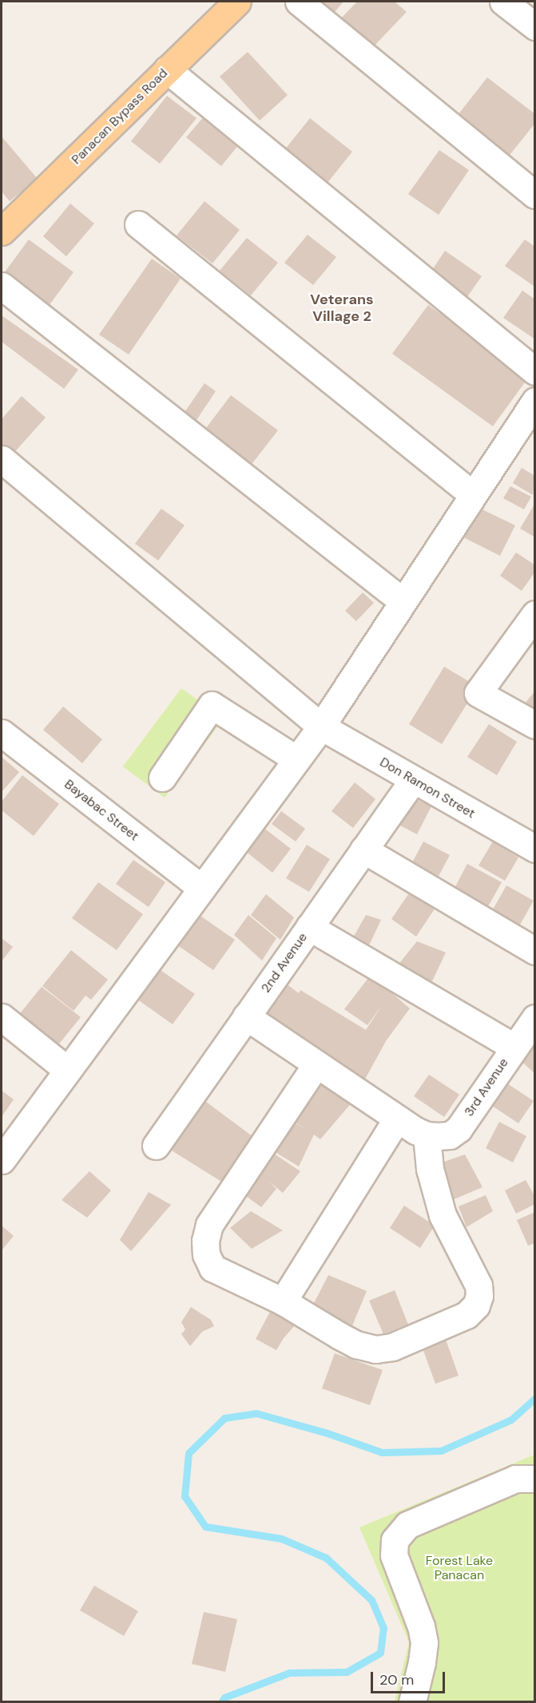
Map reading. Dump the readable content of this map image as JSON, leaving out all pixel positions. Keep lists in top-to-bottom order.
{
  "streets": {
    "main road": ["Panacan Bypass Road"],
    "street": [
      "Don Ramon Street",
      "Bayabac Street",
      "2nd Avenue",
      "3rd Avenue"
    ]
  },
  "crossings": [
    ["Don Ramon Street", "2nd Avenue"]
  ],
  "districts": ["Veterans Village 2"],
  "parks": ["Forest Lake Panacan"],
  "scale_bar": "20 m"
}
